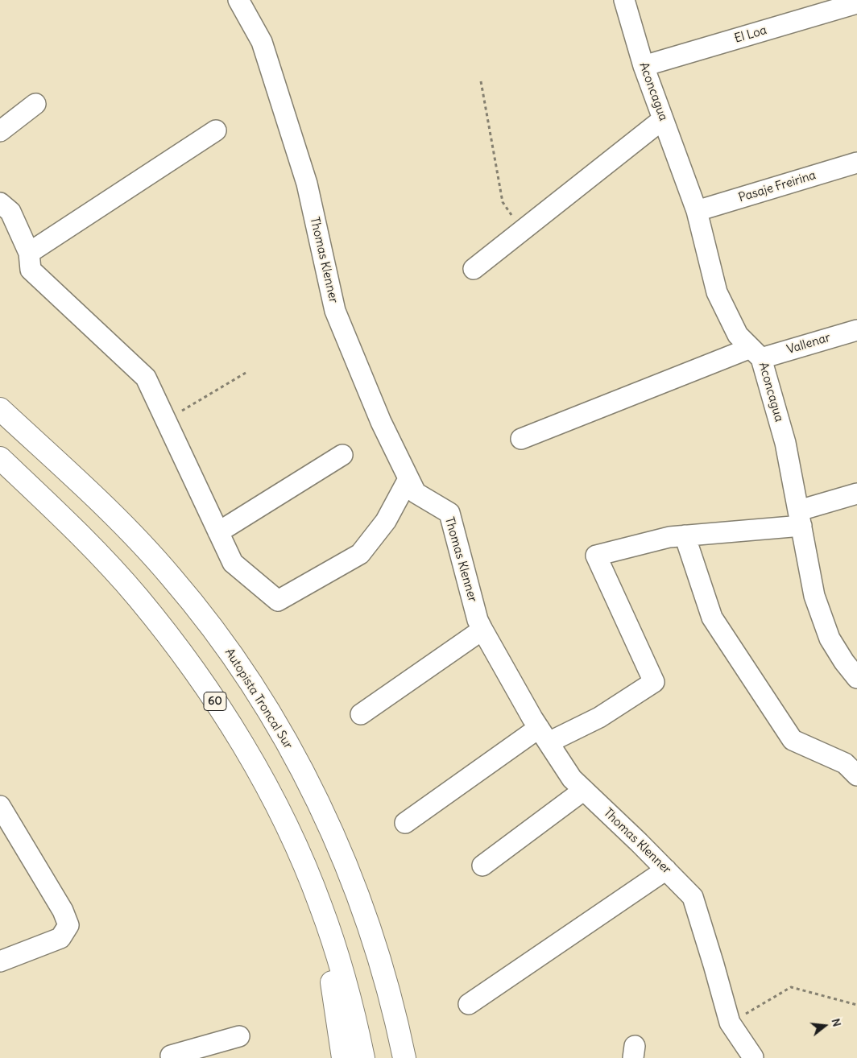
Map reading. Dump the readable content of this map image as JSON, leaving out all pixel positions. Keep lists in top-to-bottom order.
{
  "streets": {
    "highway": ["Autopista Troncal Sur", "60"],
    "street": [
      "El Loa",
      "Aconcagua",
      "Pasaje Freirina",
      "Thomas Klenner",
      "Vallenar"
    ]
  },
  "crossings": [
    ["El Loa", "Aconcagua"],
    ["Aconcagua", "Pasaje Freirina"],
    ["Aconcagua", "Vallenar"]
  ],
  "north": "right"
}
